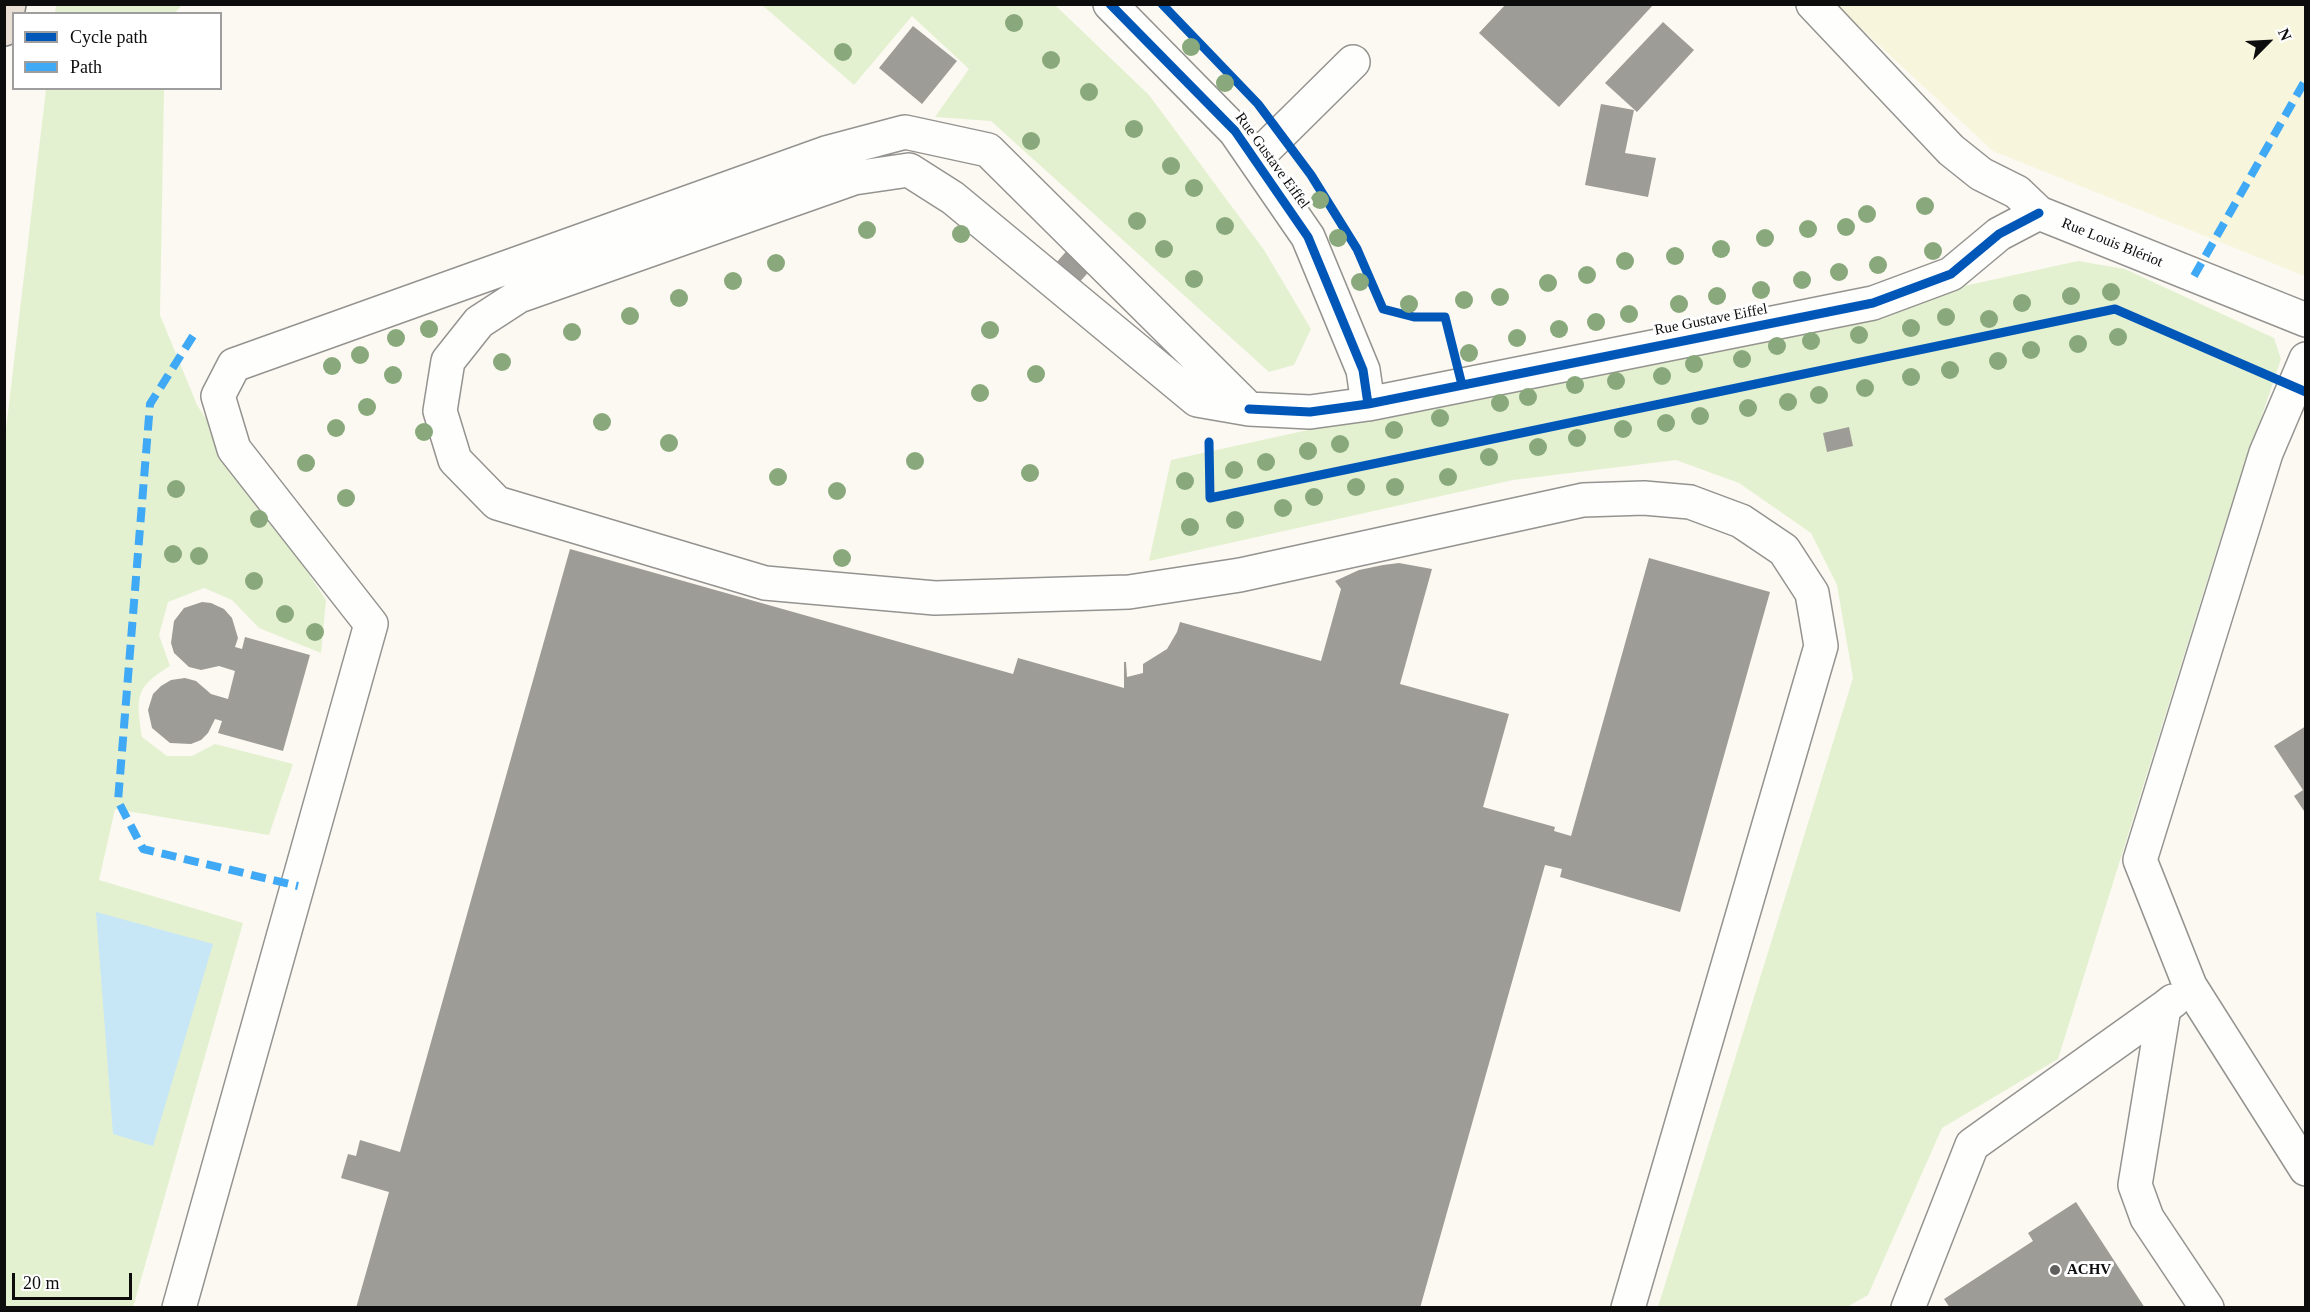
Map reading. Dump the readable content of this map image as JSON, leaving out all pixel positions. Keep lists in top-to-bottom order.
{
  "streets": {
    "street": ["Rue Gustave Eiffel", "Rue Louis Blériot"]
  },
  "crossings": [
    ["Rue Gustave Eiffel", "Rue Louis Blériot"]
  ],
  "places": ["ACHV"],
  "legend": ["Cycle path", "Path"],
  "scale_bar": "20 m",
  "north": "top right"
}
